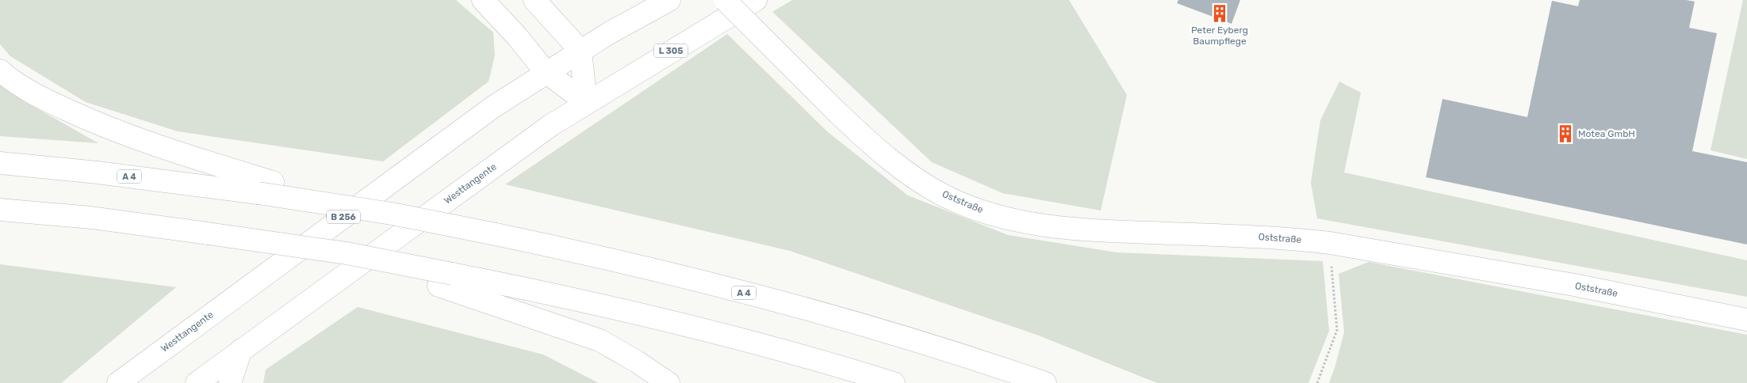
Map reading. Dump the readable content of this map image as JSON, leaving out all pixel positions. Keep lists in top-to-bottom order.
{
  "streets": {
    "main road": [
      "L 305",
      "A 4",
      "Westtangente",
      "Oststraße",
      "B 256"
    ]
  },
  "places": {
    "building": ["Peter Eyberg Baumpflege", "Motea GmbH"]
  }
}
